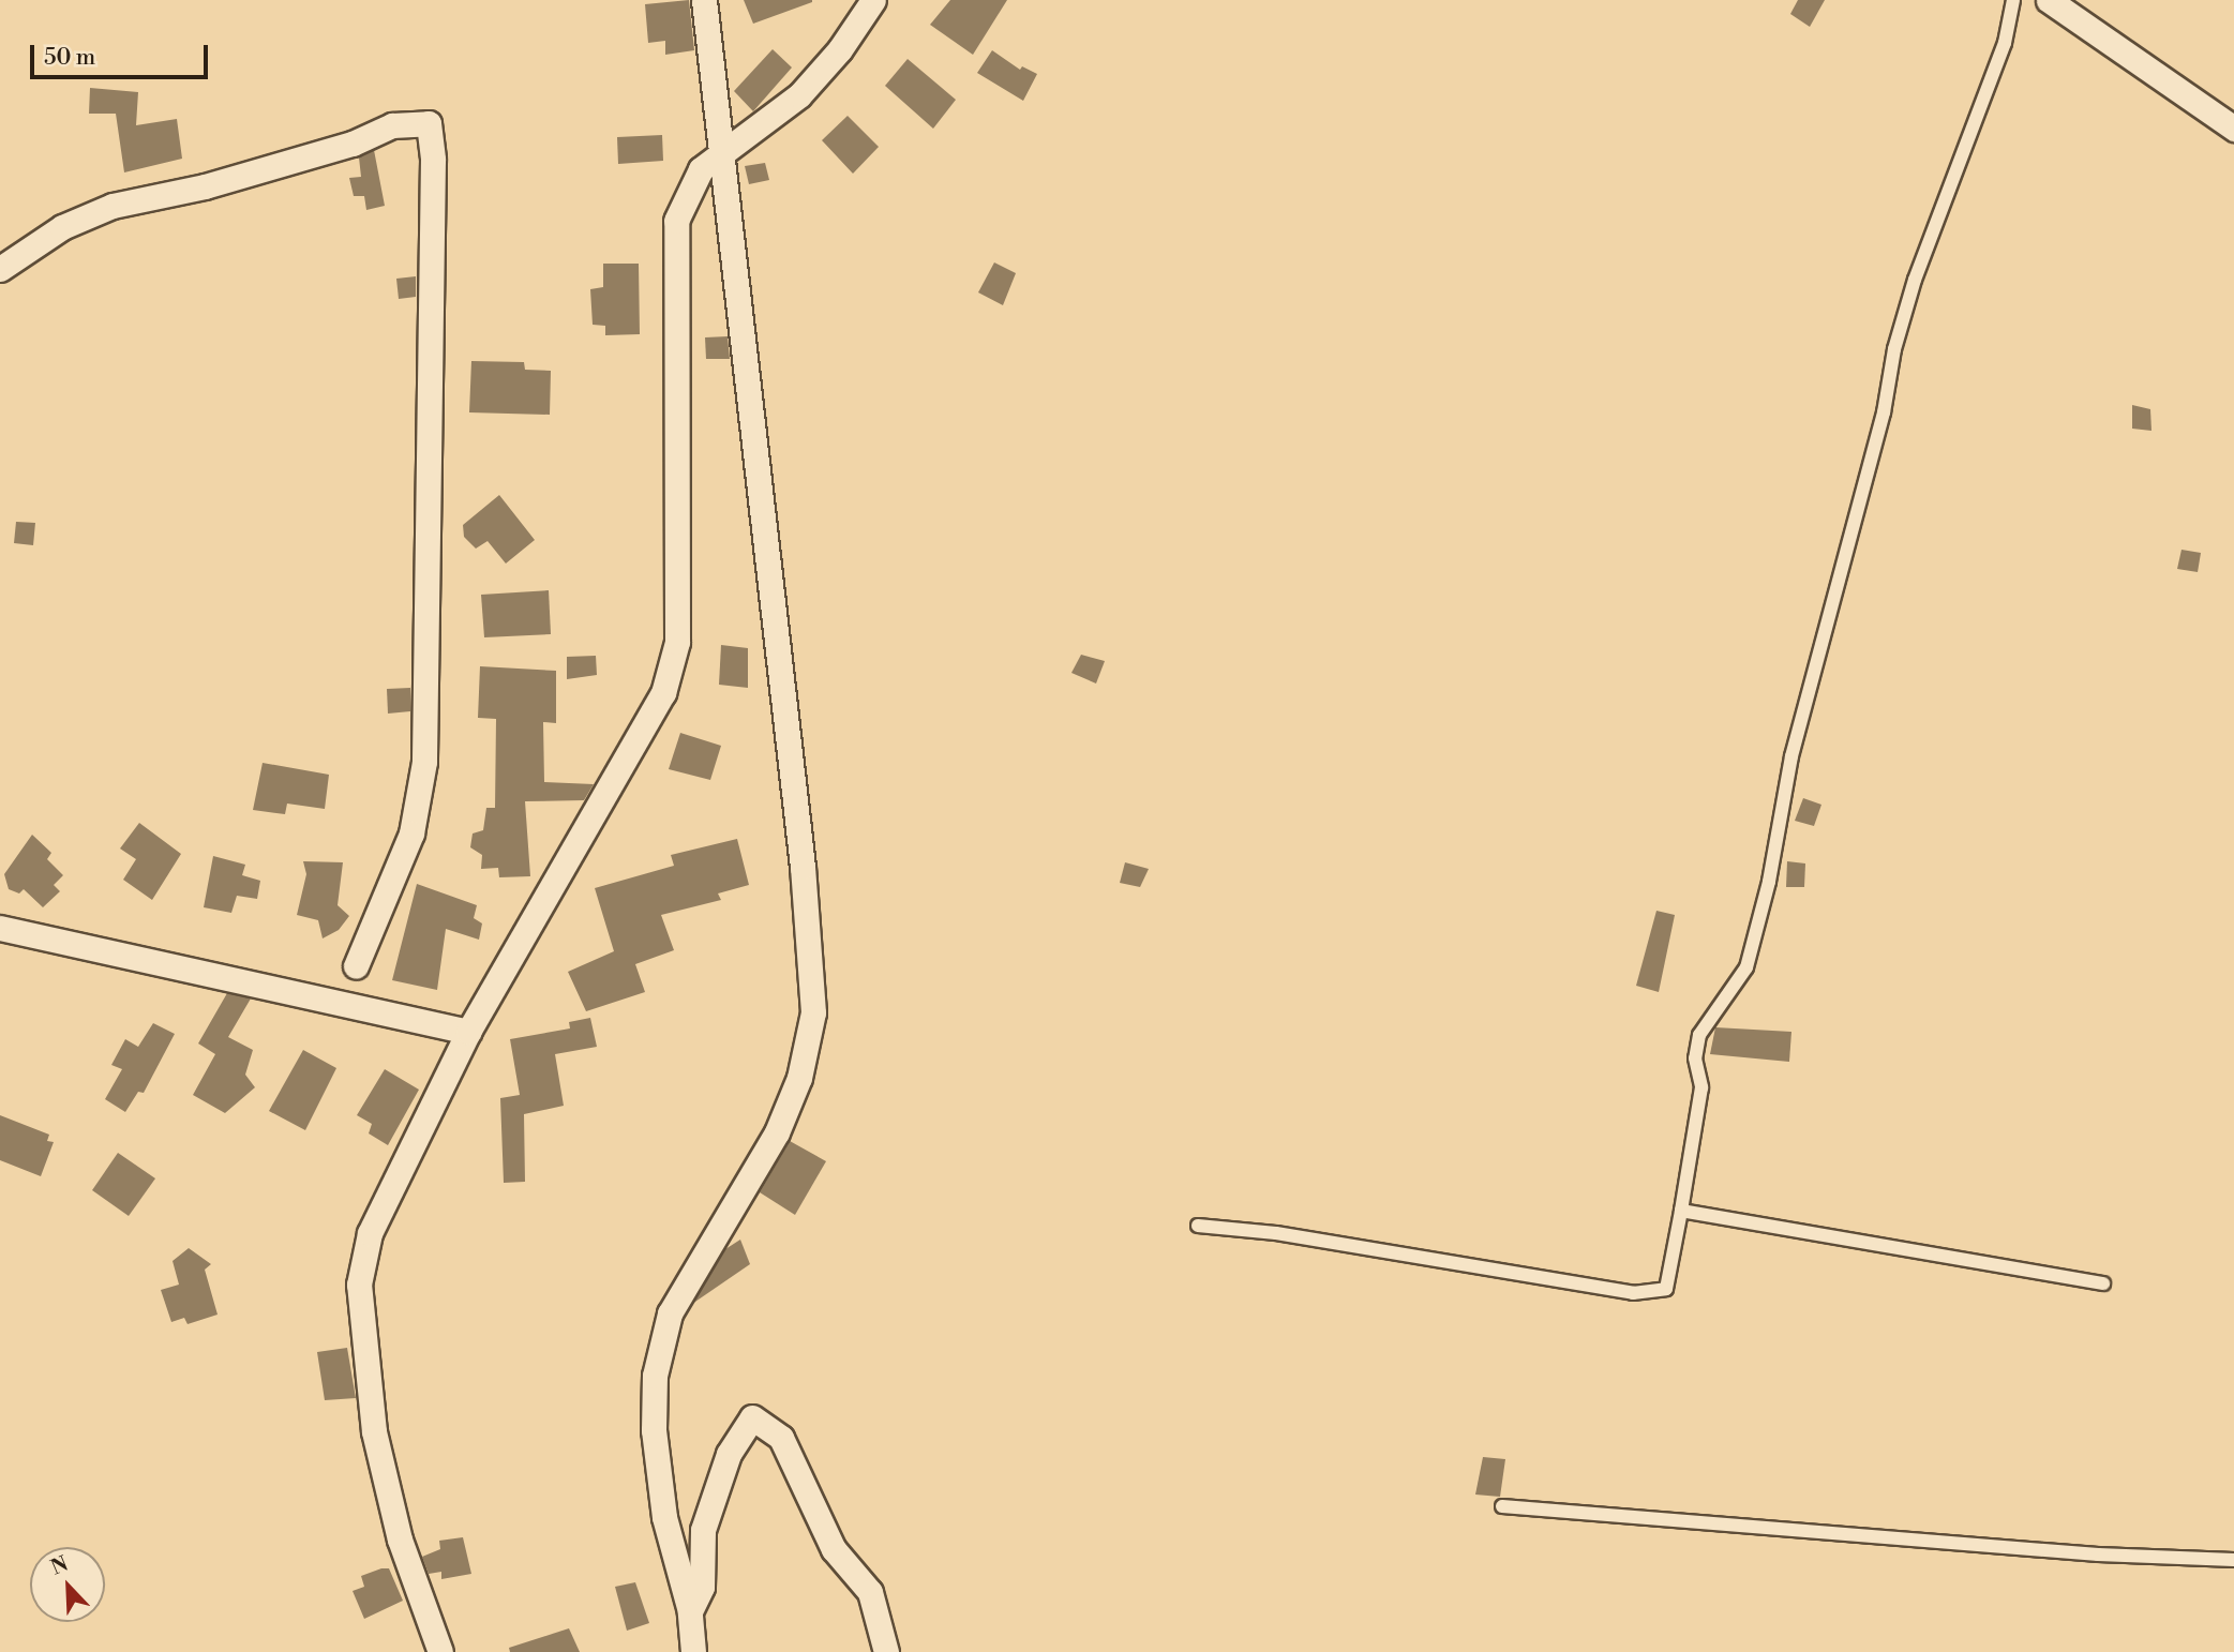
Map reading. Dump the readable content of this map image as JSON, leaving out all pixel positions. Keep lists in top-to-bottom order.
{
  "scale_bar": "50 m",
  "north": "top left"
}
